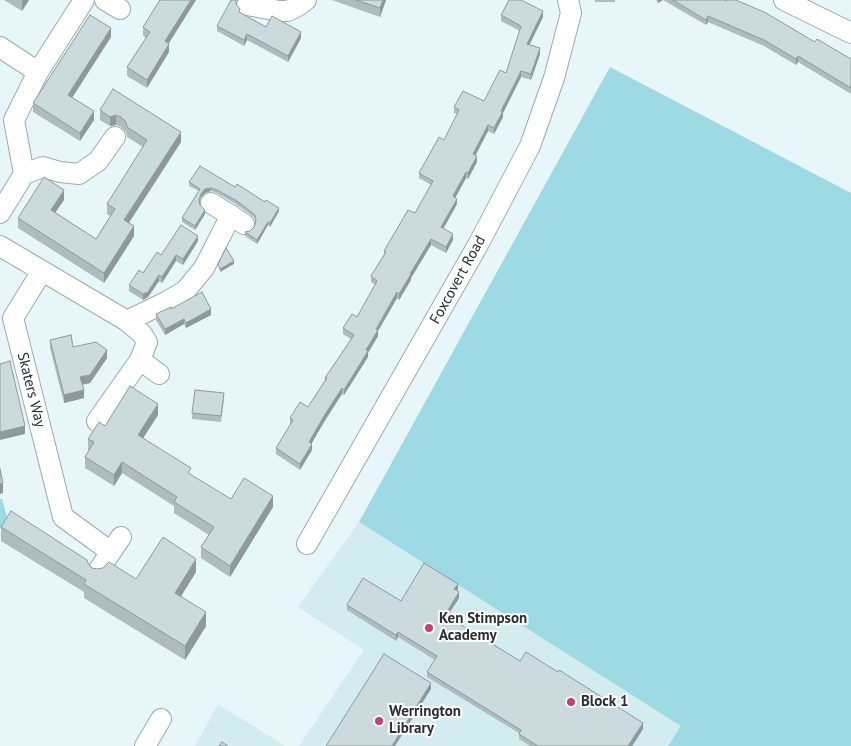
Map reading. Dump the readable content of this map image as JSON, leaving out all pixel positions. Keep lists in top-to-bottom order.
{
  "streets": {
    "street": ["Foxcovert Road", "Skaters Way"]
  },
  "places": ["Ken Stimpson Academy", "Block 1", "Werrington Library"]
}
